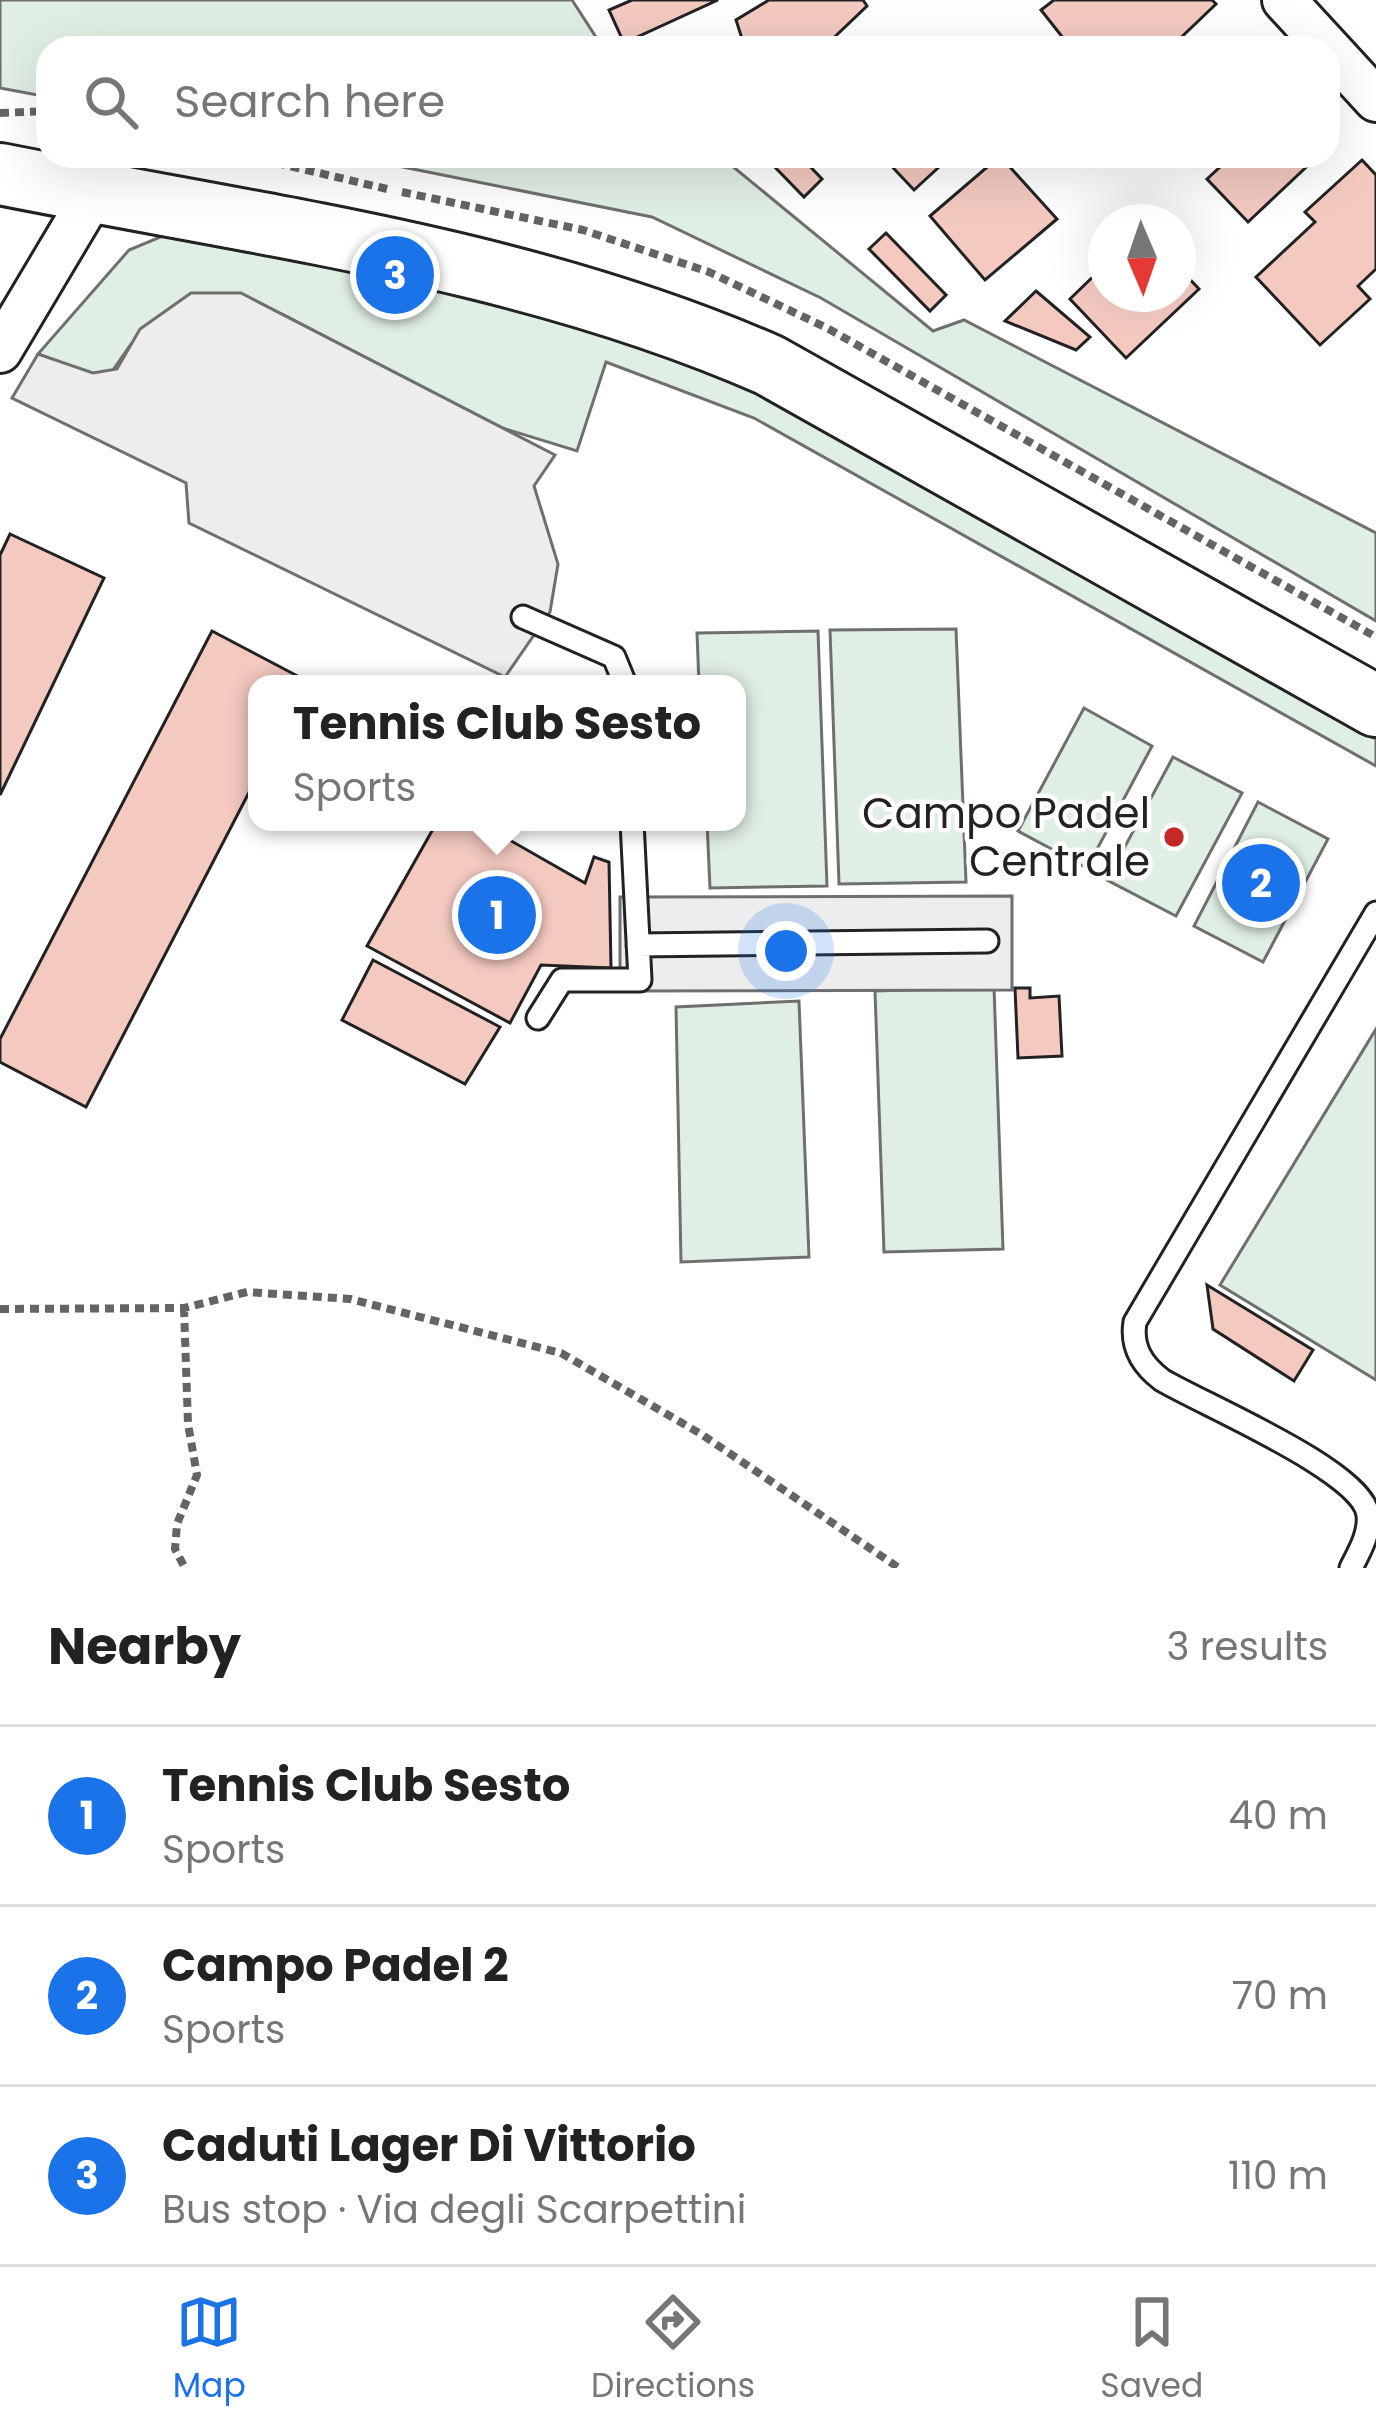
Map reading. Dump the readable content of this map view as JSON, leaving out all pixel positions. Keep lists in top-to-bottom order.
{
  "places": ["Campo Padel Centrale"],
  "north": "bottom",
  "page": {
    "search": "Search here",
    "pins": ["3", "2", "1"],
    "popup": ["Tennis Club Sesto", "Sports"],
    "heading": ["Nearby", "3 results"],
    "list": [
      {
        "mark": "1",
        "name": "Tennis Club Sesto",
        "note": "Sports",
        "value": "40 m"
      },
      {
        "mark": "2",
        "name": "Campo Padel 2",
        "note": "Sports",
        "value": "70 m"
      },
      {
        "mark": "3",
        "name": "Caduti Lager Di Vittorio",
        "note": "Bus stop · Via degli Scarpettini",
        "value": "110 m"
      }
    ],
    "nav": ["Map", "Directions", "Saved"]
  }
}
